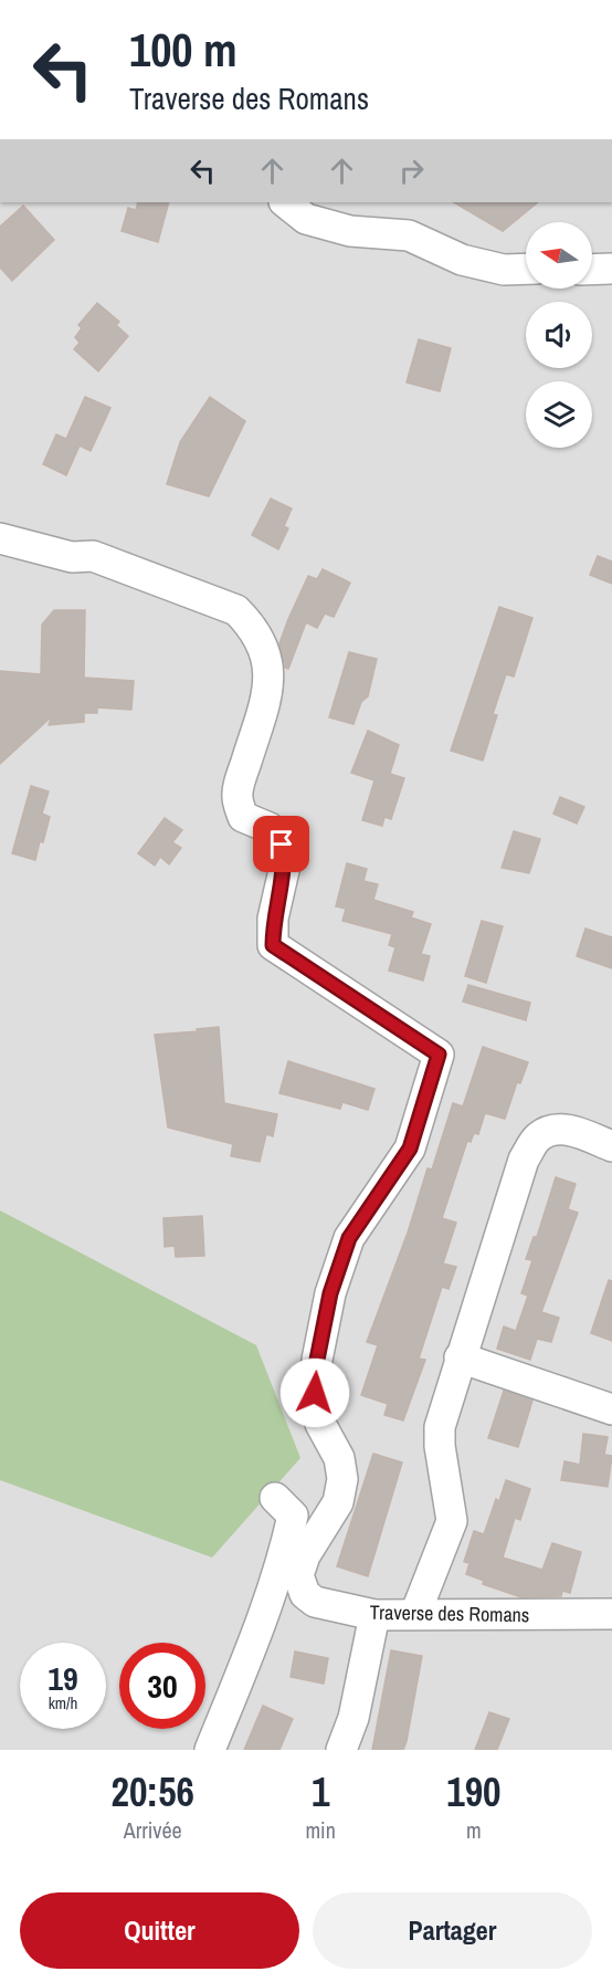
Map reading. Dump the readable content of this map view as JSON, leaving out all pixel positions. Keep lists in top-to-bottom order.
{
  "streets": {
    "street": ["Traverse des Romans"]
  },
  "north": "left",
  "page": {
    "turn": ["100 m", "Traverse des Romans"],
    "speed": "19 km/h",
    "limit": "30",
    "eta": [
      "20:56",
      "Arrivée",
      "1",
      "min",
      "190",
      "m"
    ],
    "buttons": ["Quitter", "Partager"]
  }
}
